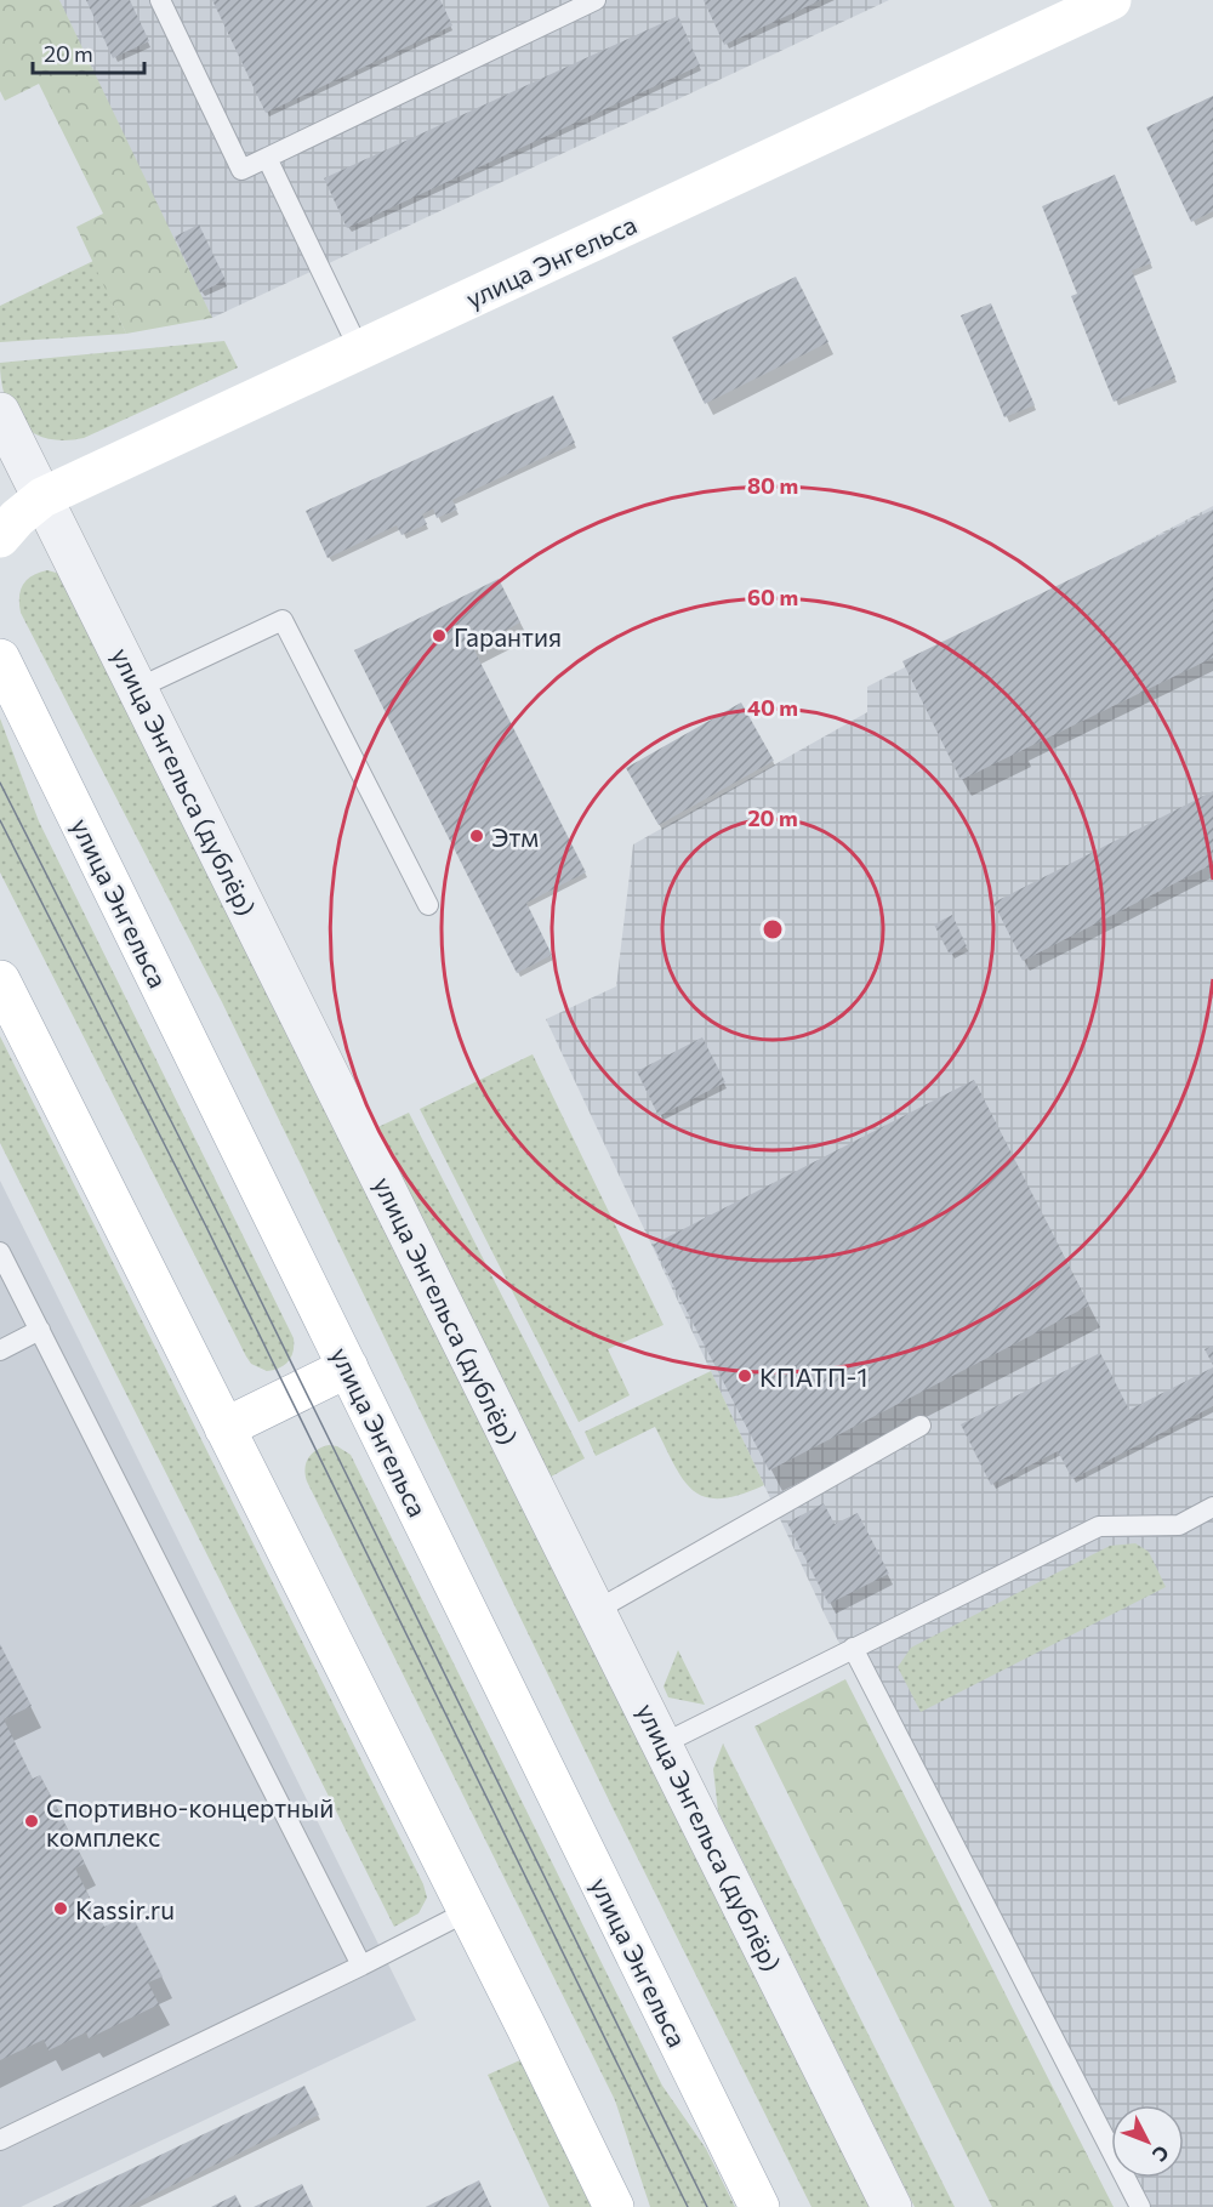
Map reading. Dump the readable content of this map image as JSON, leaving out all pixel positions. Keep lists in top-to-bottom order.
{
  "streets": {
    "main road": ["улица Энгельса"],
    "street": ["улица Энгельса (дублёр)"]
  },
  "crossings": [
    ["улица Энгельса", "улица Энгельса (дублёр)"]
  ],
  "places": [
    "Гарантия",
    "Этм",
    "КПАТП-1",
    "Спортивно-концертный комплекс",
    "Kassir.ru"
  ],
  "scale_bar": "20 m",
  "north": "bottom right",
  "rings": [
    "80 m",
    "60 m",
    "40 m",
    "20 m"
  ]
}
